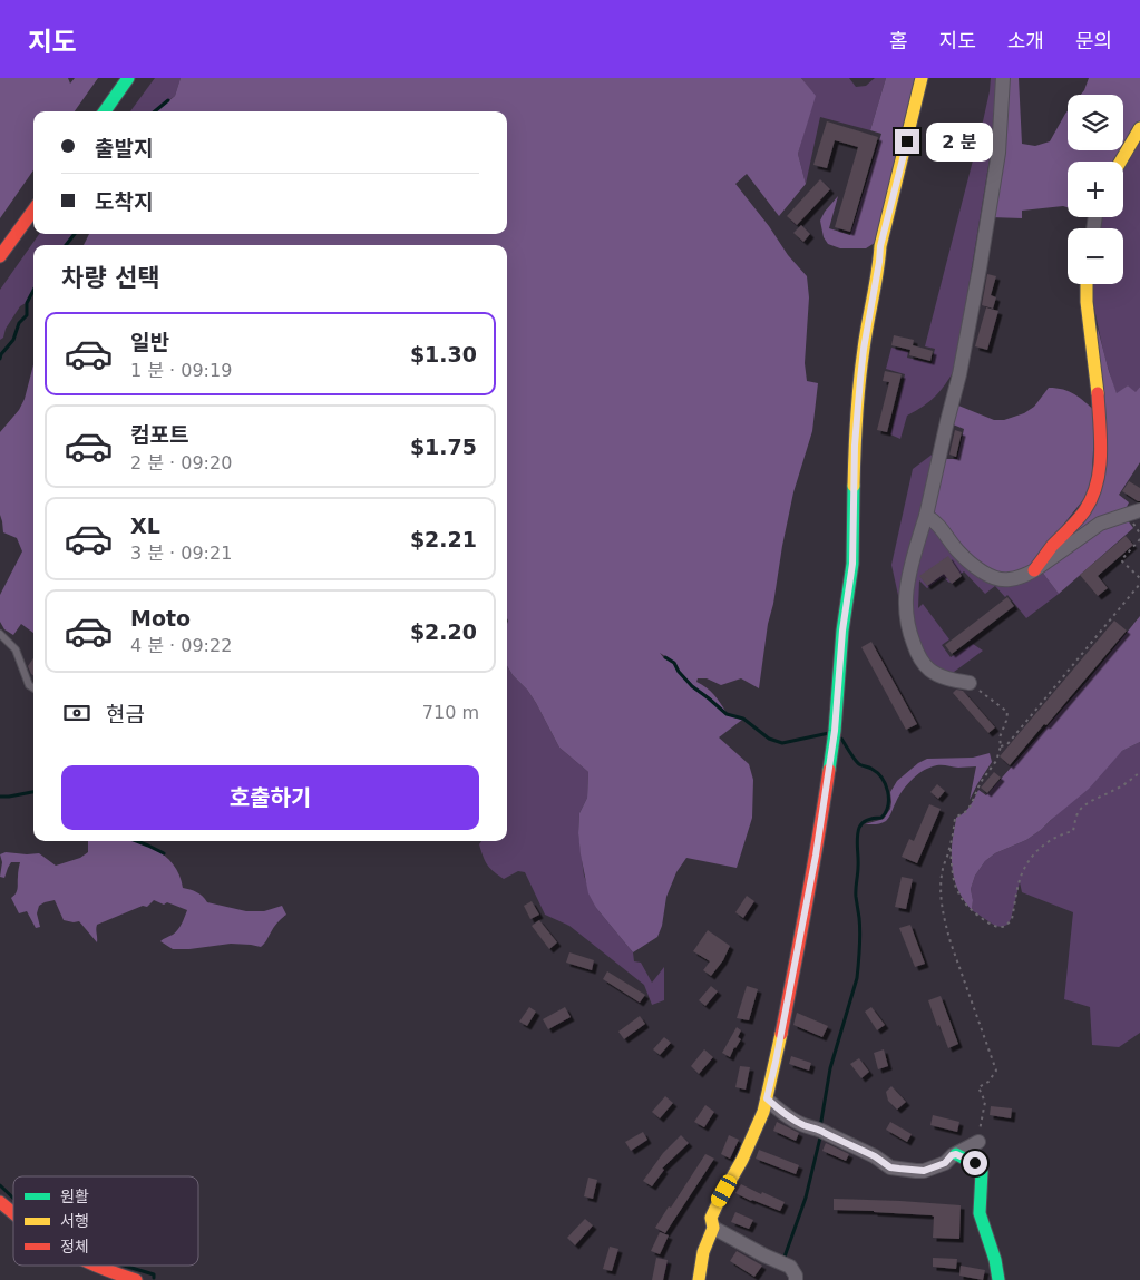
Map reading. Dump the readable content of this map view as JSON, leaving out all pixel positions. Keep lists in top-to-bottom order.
{
  "legend": ["원활", "서행", "정체"],
  "page": {
    "header": "지도",
    "nav": [
      "홈",
      "지도",
      "소개",
      "문의"
    ],
    "map_buttons": ["+", "−"],
    "banner": ["출발지", "도착지"],
    "bubble": "2 분",
    "heading": "차량 선택",
    "list": [
      {
        "name": "일반",
        "note": "1 분 · 09:19",
        "value": "$1.30"
      },
      {
        "name": "컴포트",
        "note": "2 분 · 09:20",
        "value": "$1.75"
      },
      {
        "name": "XL",
        "note": "3 분 · 09:21",
        "value": "$2.21"
      },
      {
        "name": "Moto",
        "note": "4 분 · 09:22",
        "value": "$2.20"
      }
    ],
    "pay": ["현금", "710 m"],
    "buttons": "호출하기"
  }
}
